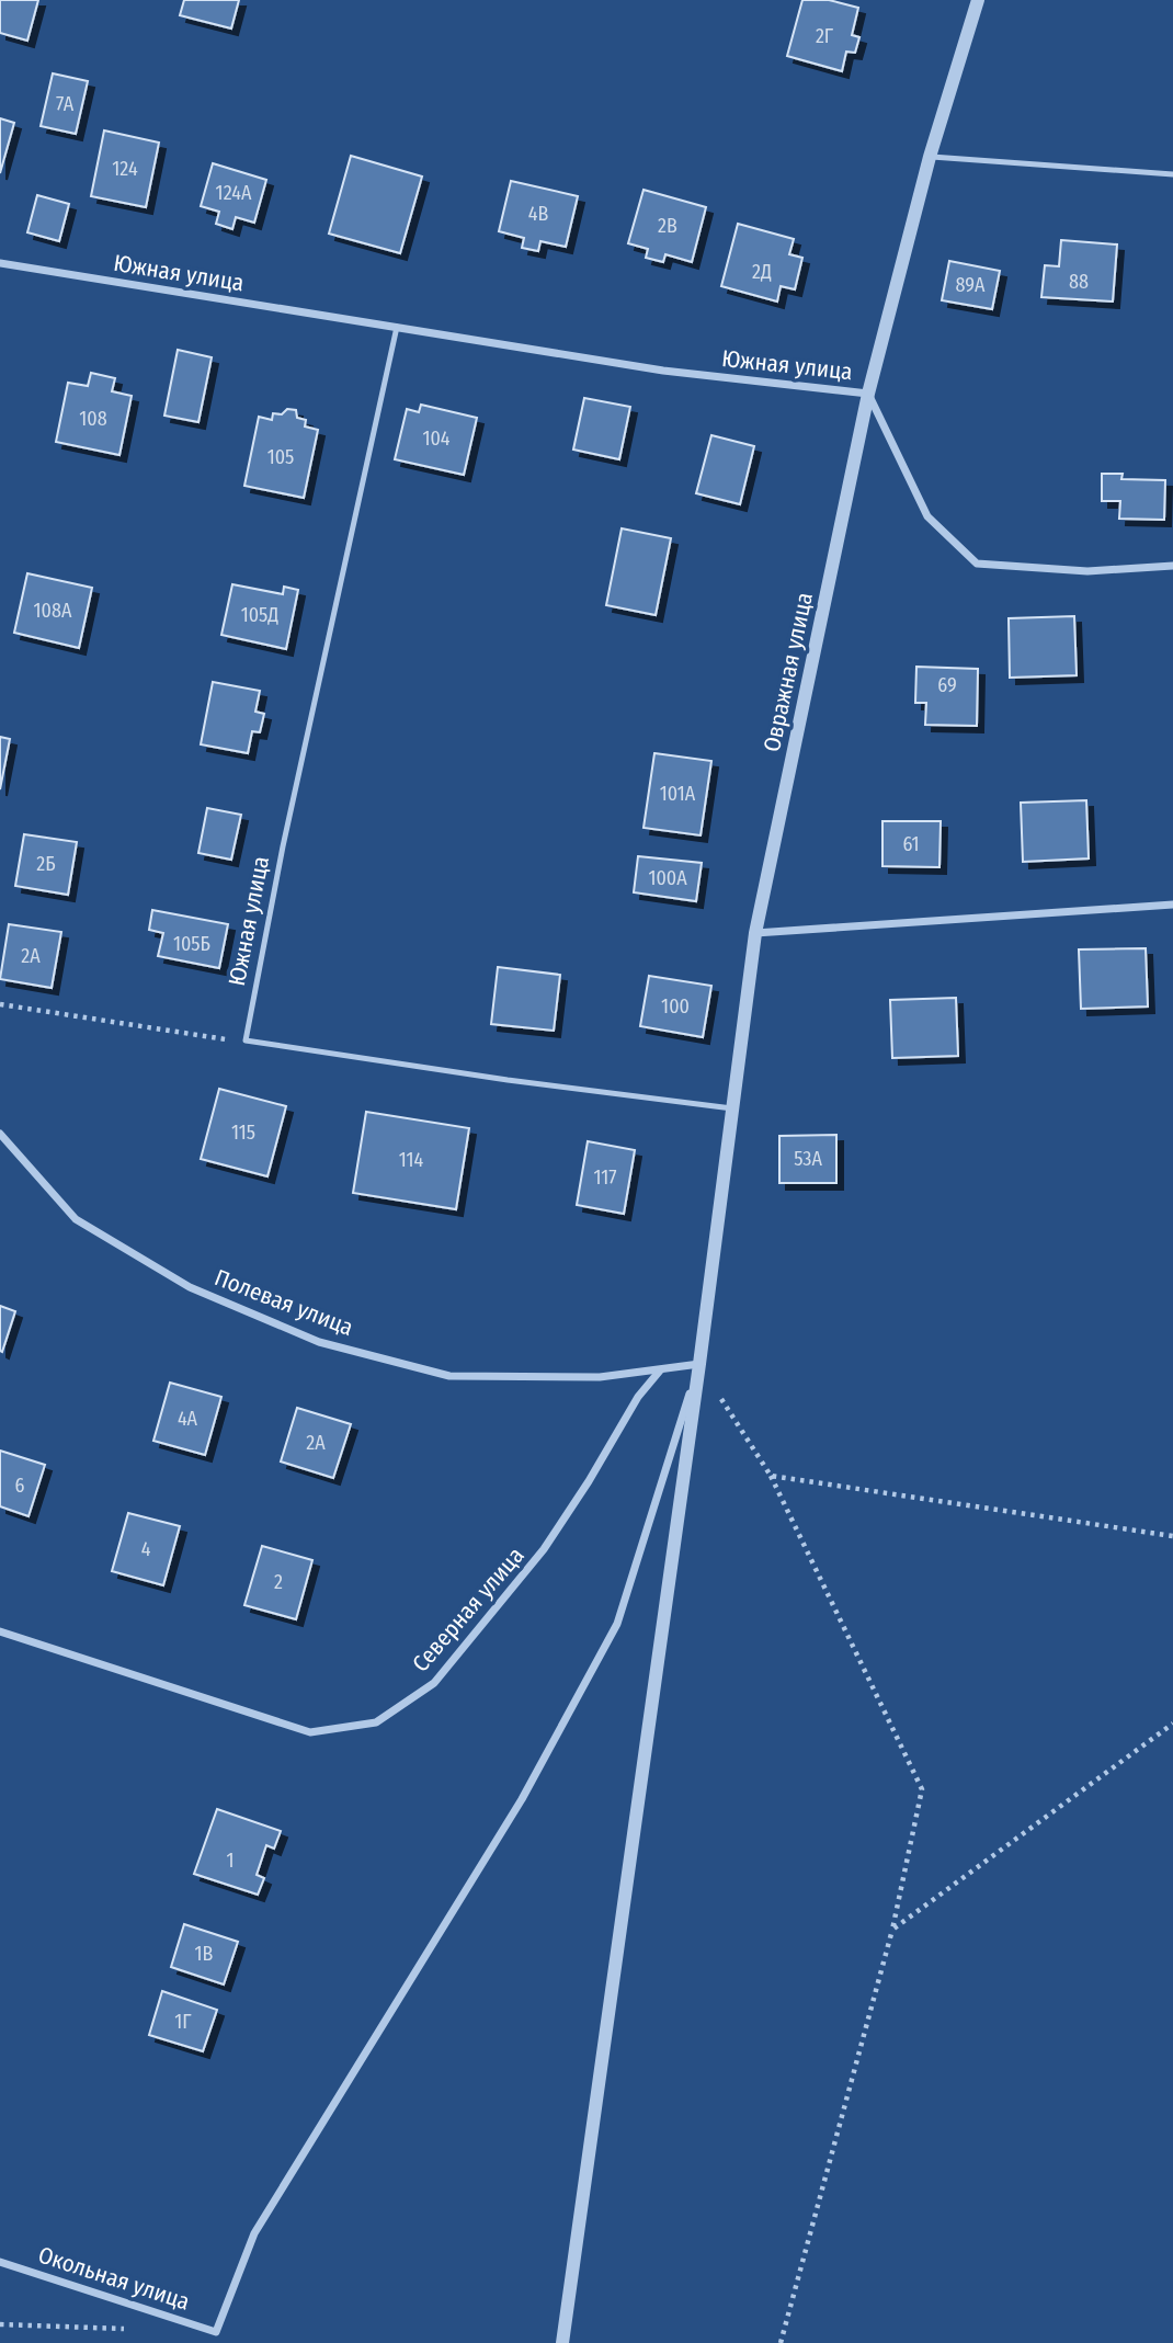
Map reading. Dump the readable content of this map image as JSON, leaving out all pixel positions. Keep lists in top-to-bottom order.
{
  "streets": {
    "street": [
      "Южная улица",
      "Овражная улица",
      "Полевая улица",
      "Северная улица",
      "Окольная улица"
    ]
  },
  "crossings": [
    ["Южная улица", "Овражная улица"],
    ["Овражная улица", "Полевая улица"],
    ["Овражная улица", "Окольная улица"],
    ["Полевая улица", "Северная улица"],
    ["Полевая улица", "Окольная улица"]
  ],
  "house_numbers": [
    "2Г",
    "7А",
    "124",
    "124А",
    "4В",
    "2В",
    "2Д",
    "88",
    "89А",
    "108",
    "104",
    "105",
    "108А",
    "105Д",
    "69",
    "101А",
    "61",
    "2Б",
    "100А",
    "105Б",
    "2А",
    "100",
    "115",
    "53А",
    "114",
    "117",
    "4А",
    "2А",
    "6",
    "4",
    "2",
    "1",
    "1В",
    "1Г"
  ]
}
